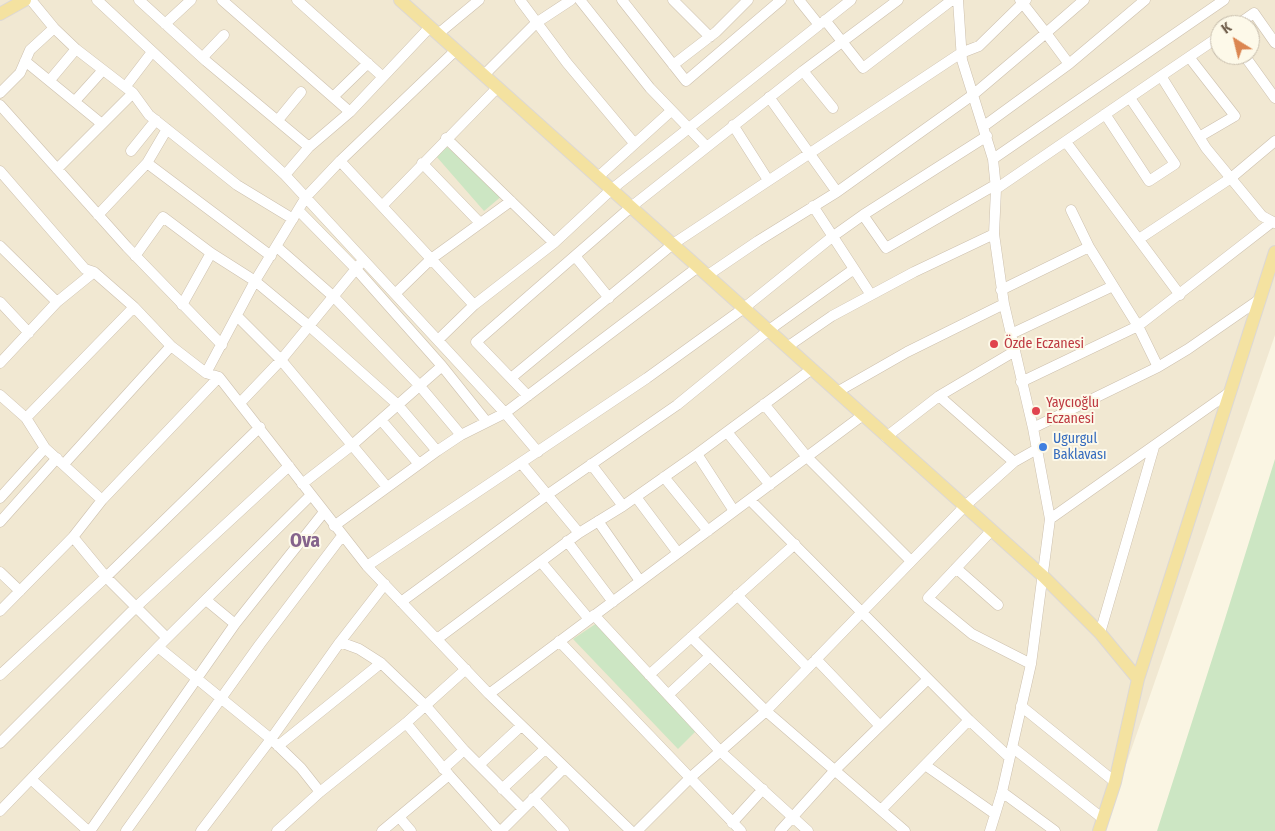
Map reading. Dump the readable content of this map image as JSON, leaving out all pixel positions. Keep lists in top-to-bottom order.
{
  "districts": ["Ova"],
  "places": ["Özde Eczanesi", "Yaycıoğlu Eczanesi", "Ugurgul Baklavası"],
  "north": "top left"
}
